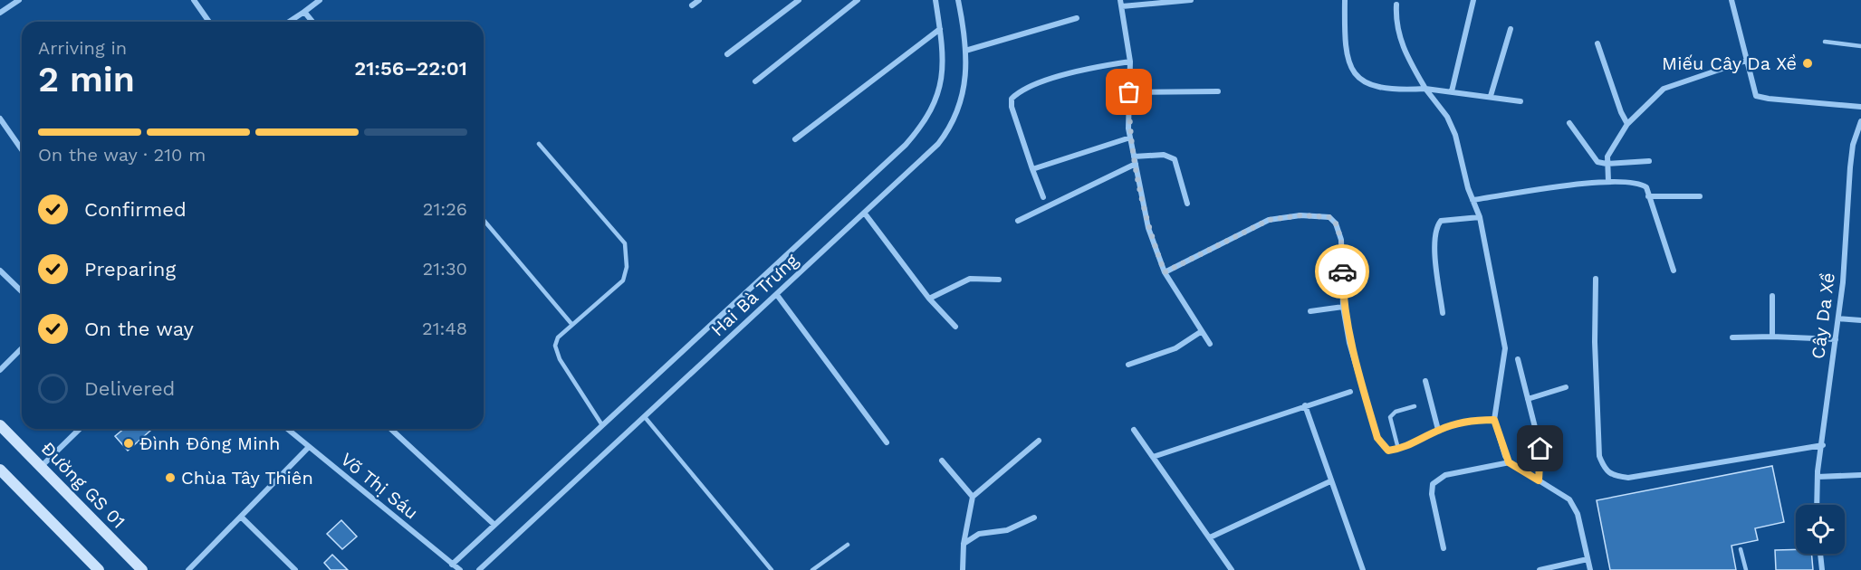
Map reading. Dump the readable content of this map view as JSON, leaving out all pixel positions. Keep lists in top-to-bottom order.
{
  "streets": {
    "street": [
      "Hai Bà Trưng",
      "Cây Da Xề",
      "Đường GS 01",
      "Võ Thị Sáu"
    ]
  },
  "crossings": [
    ["Hai Bà Trưng", "Võ Thị Sáu"]
  ],
  "places": ["Miếu Cây Da Xề", "Đình Đông Minh", "Chùa Tây Thiên"],
  "page": {
    "heading": ["2 min", "Arriving in", "21:56–22:01"],
    "bar": "On the way · 210 m",
    "list": [
      ["Confirmed", "21:26"],
      ["Preparing", "21:30"],
      ["On the way", "21:48"],
      "Delivered"
    ]
  }
}
